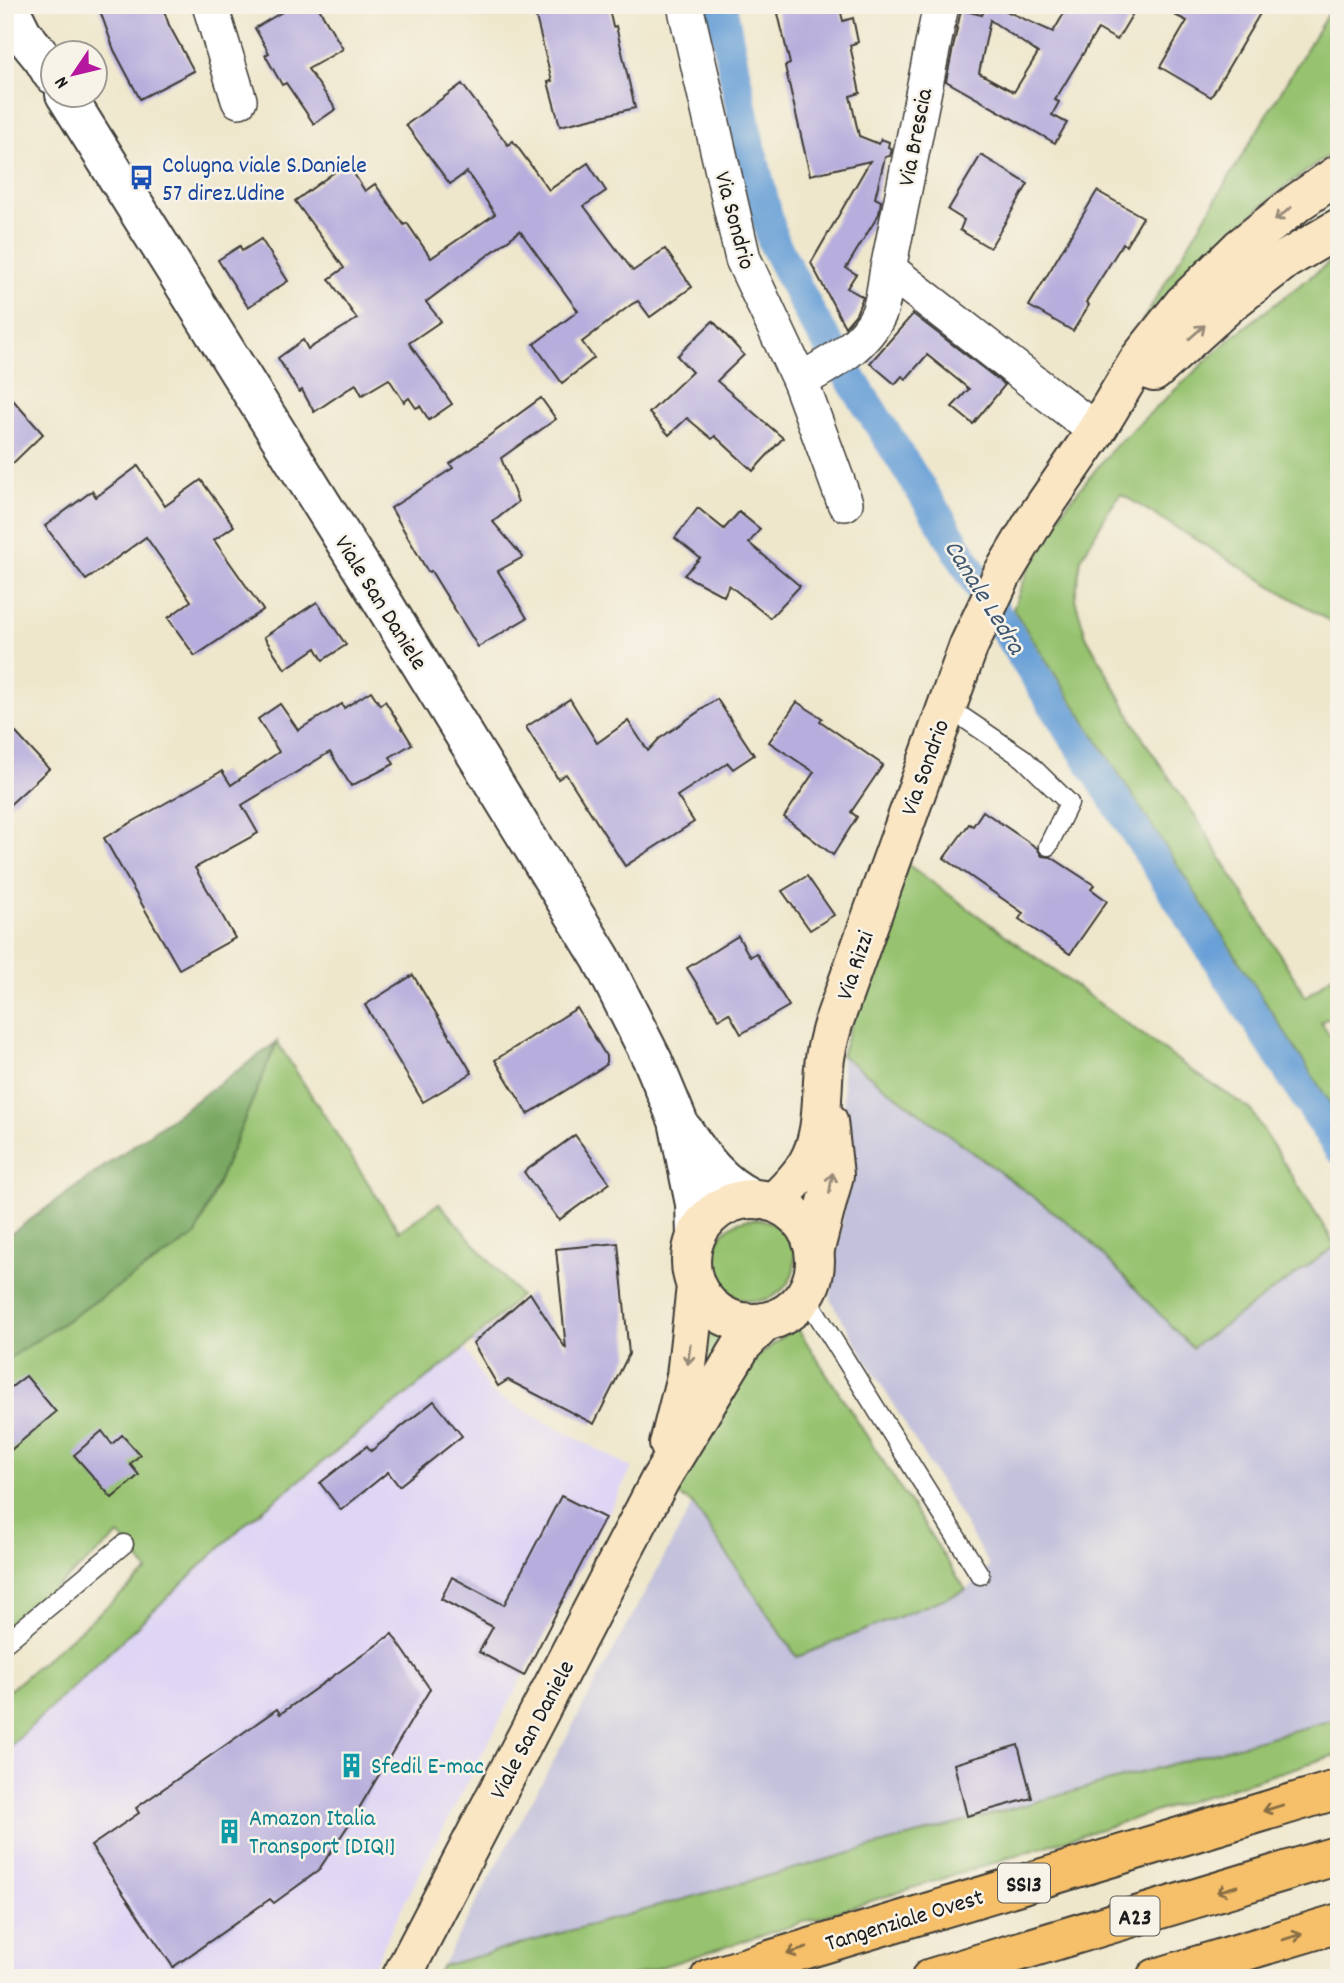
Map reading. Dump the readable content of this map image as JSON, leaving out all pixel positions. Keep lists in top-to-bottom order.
{
  "streets": {
    "highway": ["SS13", "A23", "Tangenziale Ovest"],
    "main road": ["Via Sondrio", "Viale San Daniele", "Via Rizzi"],
    "street": ["Via Brescia"]
  },
  "crossings": [
    ["Via Brescia", "Via Sondrio"],
    ["Via Sondrio", "Via Rizzi"],
    ["Viale San Daniele", "Via Rizzi"]
  ],
  "water": ["Canale Ledra"],
  "places": {
    "bus stop": ["Colugna viale S.Daniele 57 direz.Udine"],
    "building": ["Sfedil E-mac", "Amazon Italia Transport [DIQ1]"]
  },
  "north": "bottom left"
}
